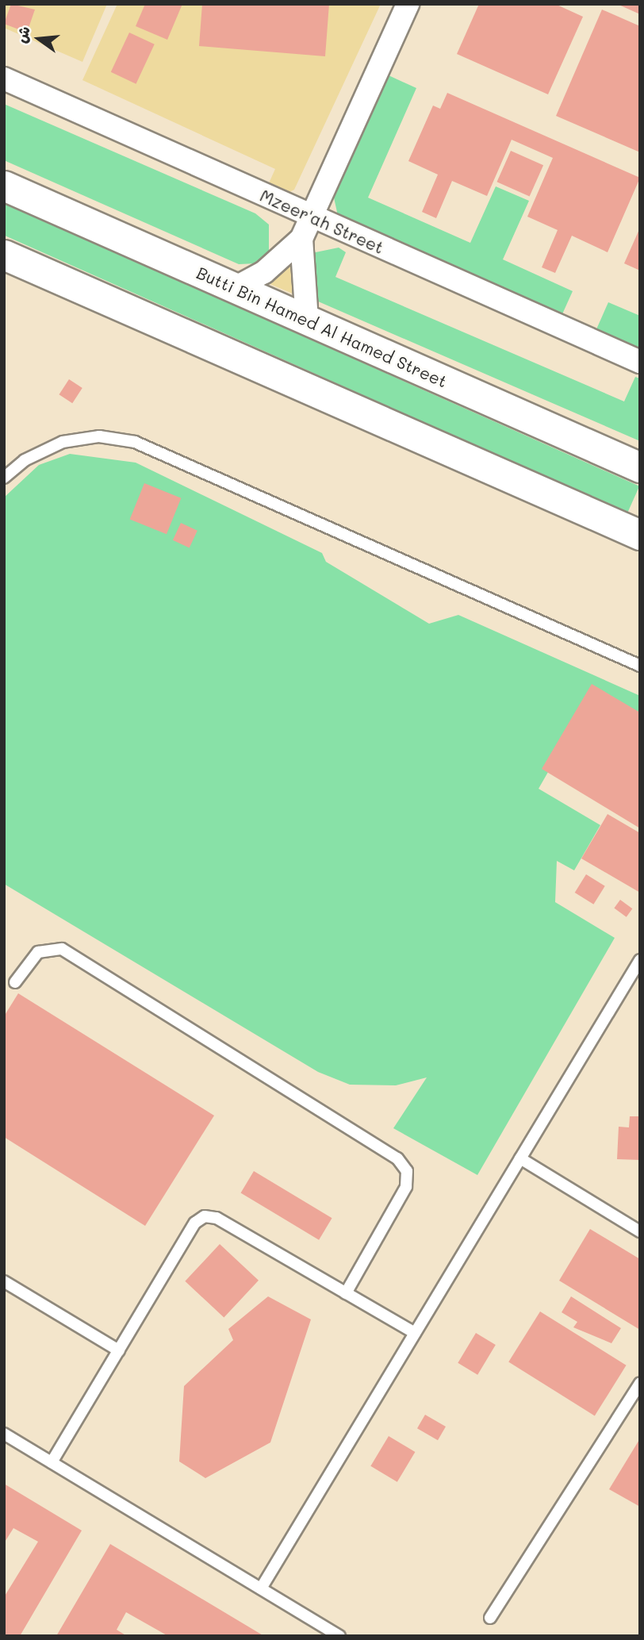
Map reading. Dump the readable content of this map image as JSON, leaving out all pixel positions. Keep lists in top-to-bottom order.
{
  "streets": {
    "street": ["Mzeer'ah Street", "Butti Bin Hamed Al Hamed Street"]
  },
  "north": "left"
}
